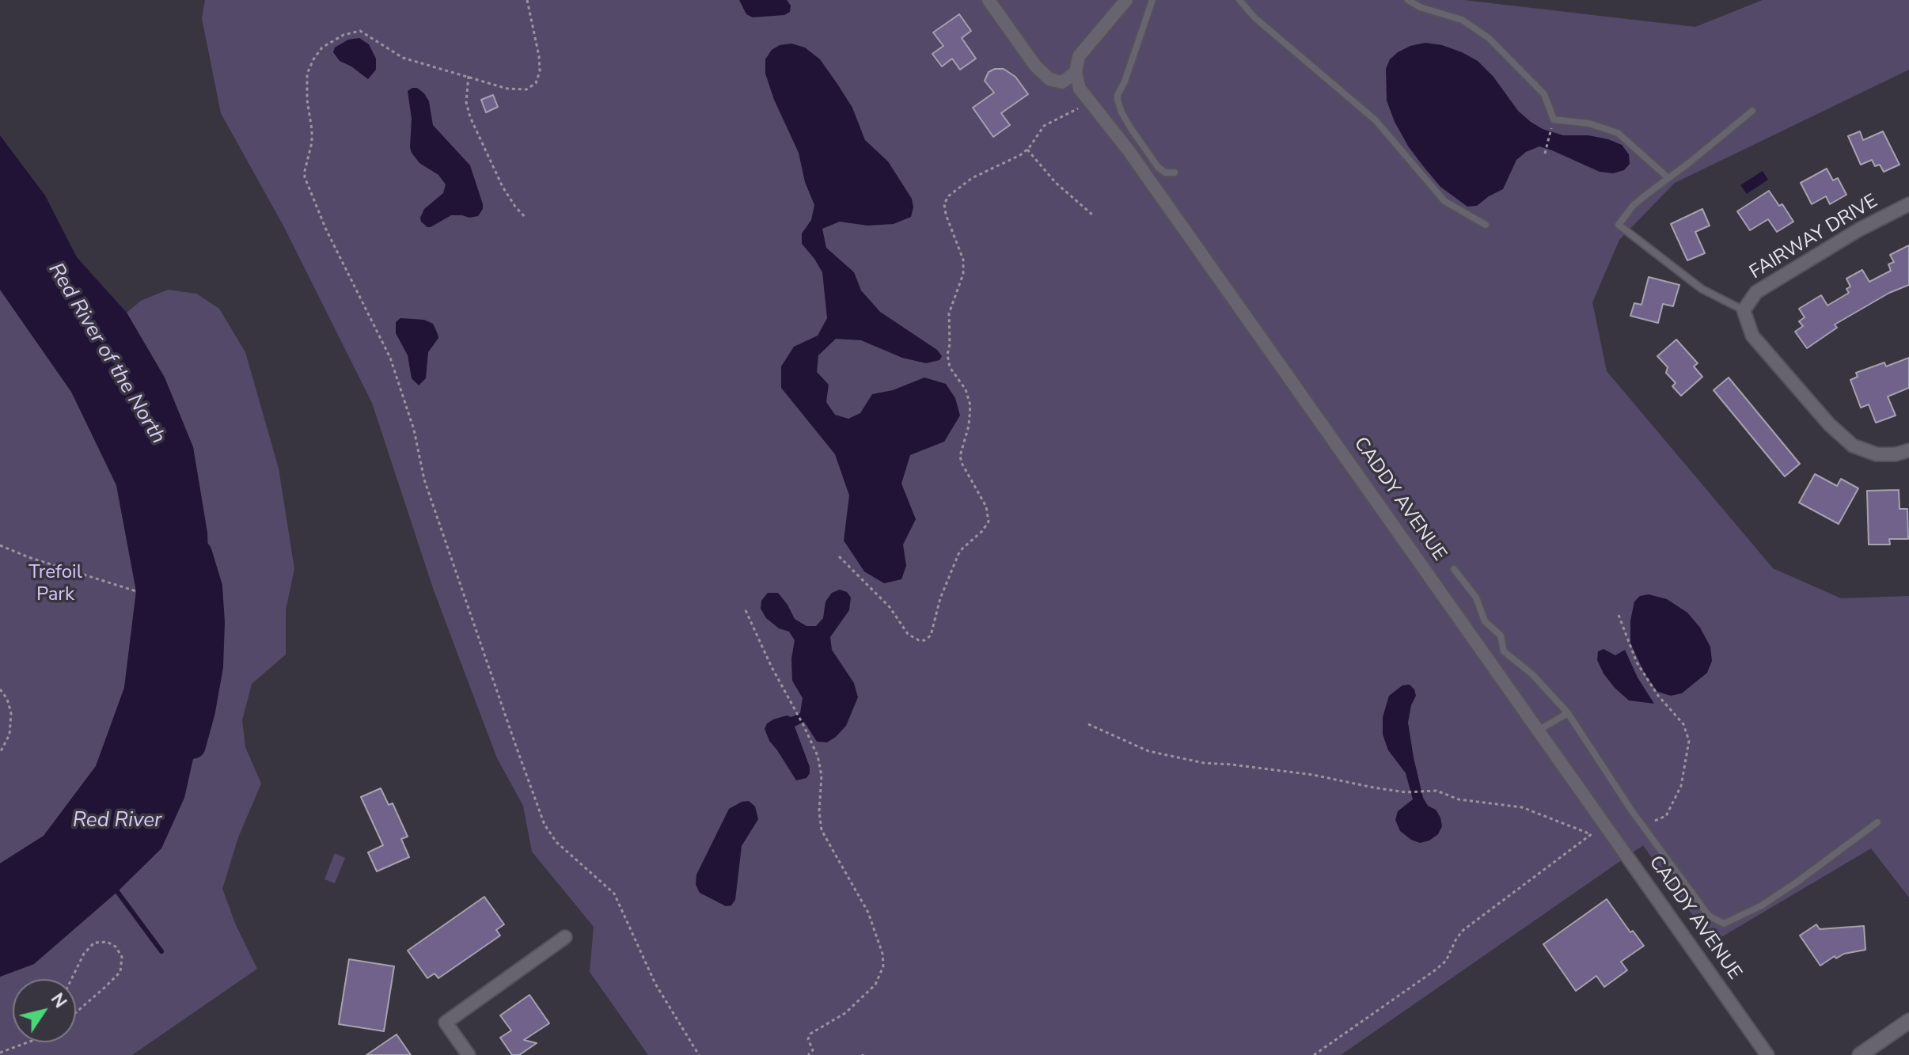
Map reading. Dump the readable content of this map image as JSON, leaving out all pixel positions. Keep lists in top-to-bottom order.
{
  "streets": {
    "street": ["FAIRWAY DRIVE", "CADDY AVENUE"]
  },
  "water": ["Red River of the North", "Red River"],
  "parks": ["Trefoil Park"],
  "north": "top right"
}
